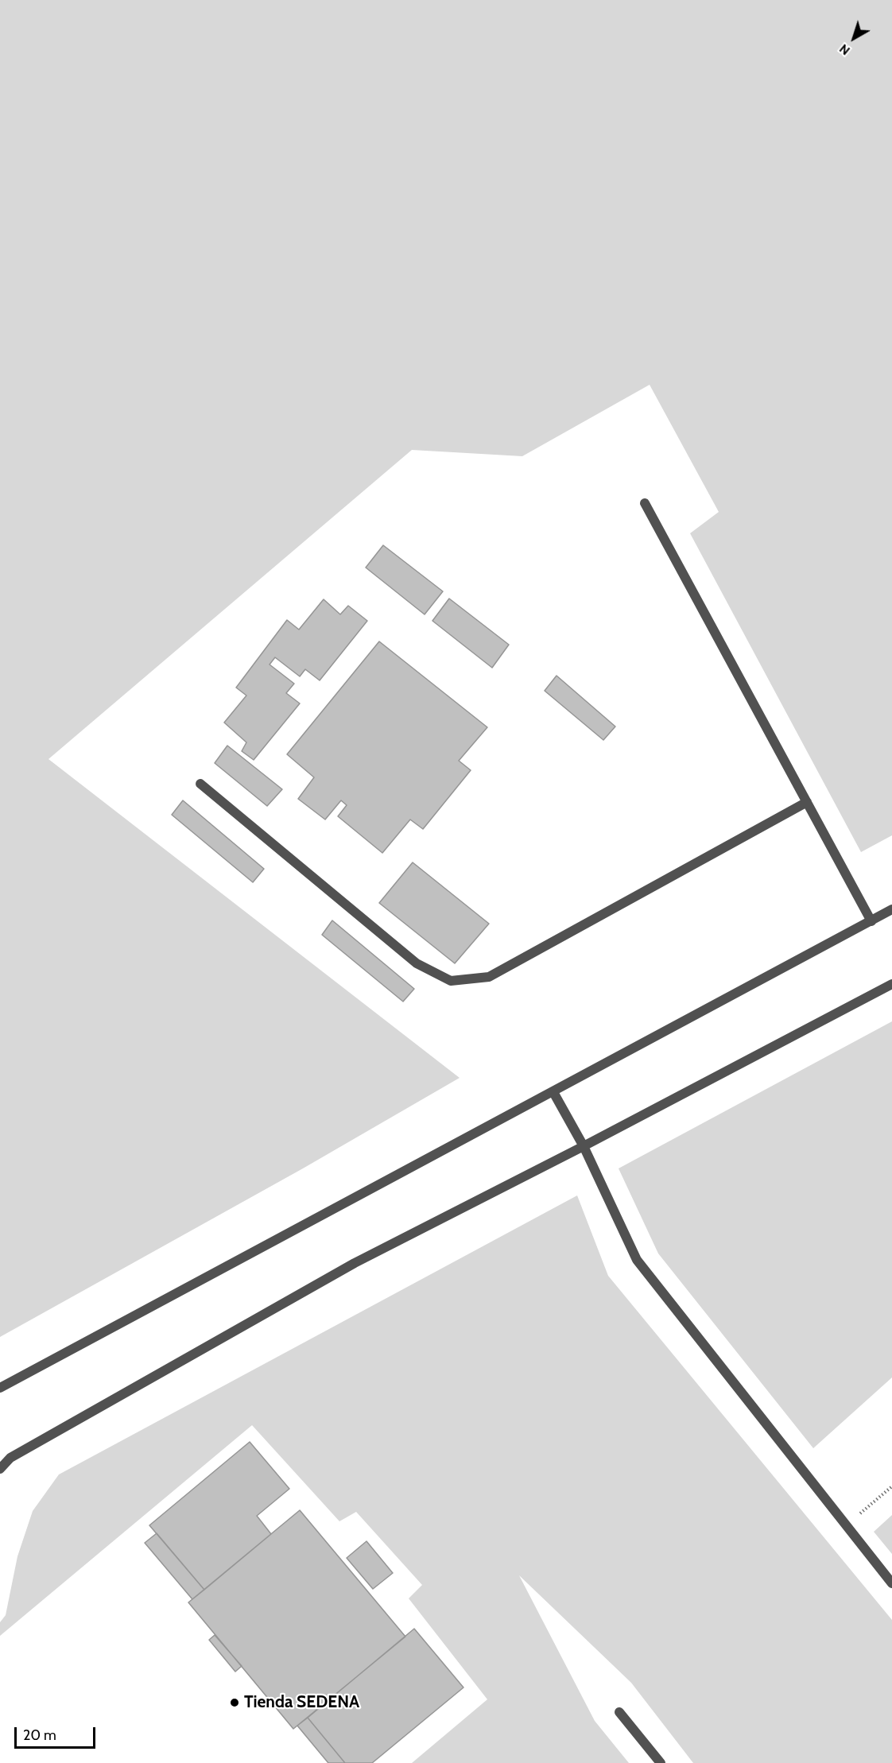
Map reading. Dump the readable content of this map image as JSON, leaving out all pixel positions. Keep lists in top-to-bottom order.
{
  "places": ["Tienda SEDENA"],
  "scale_bar": "20 m",
  "north": "bottom left"
}
